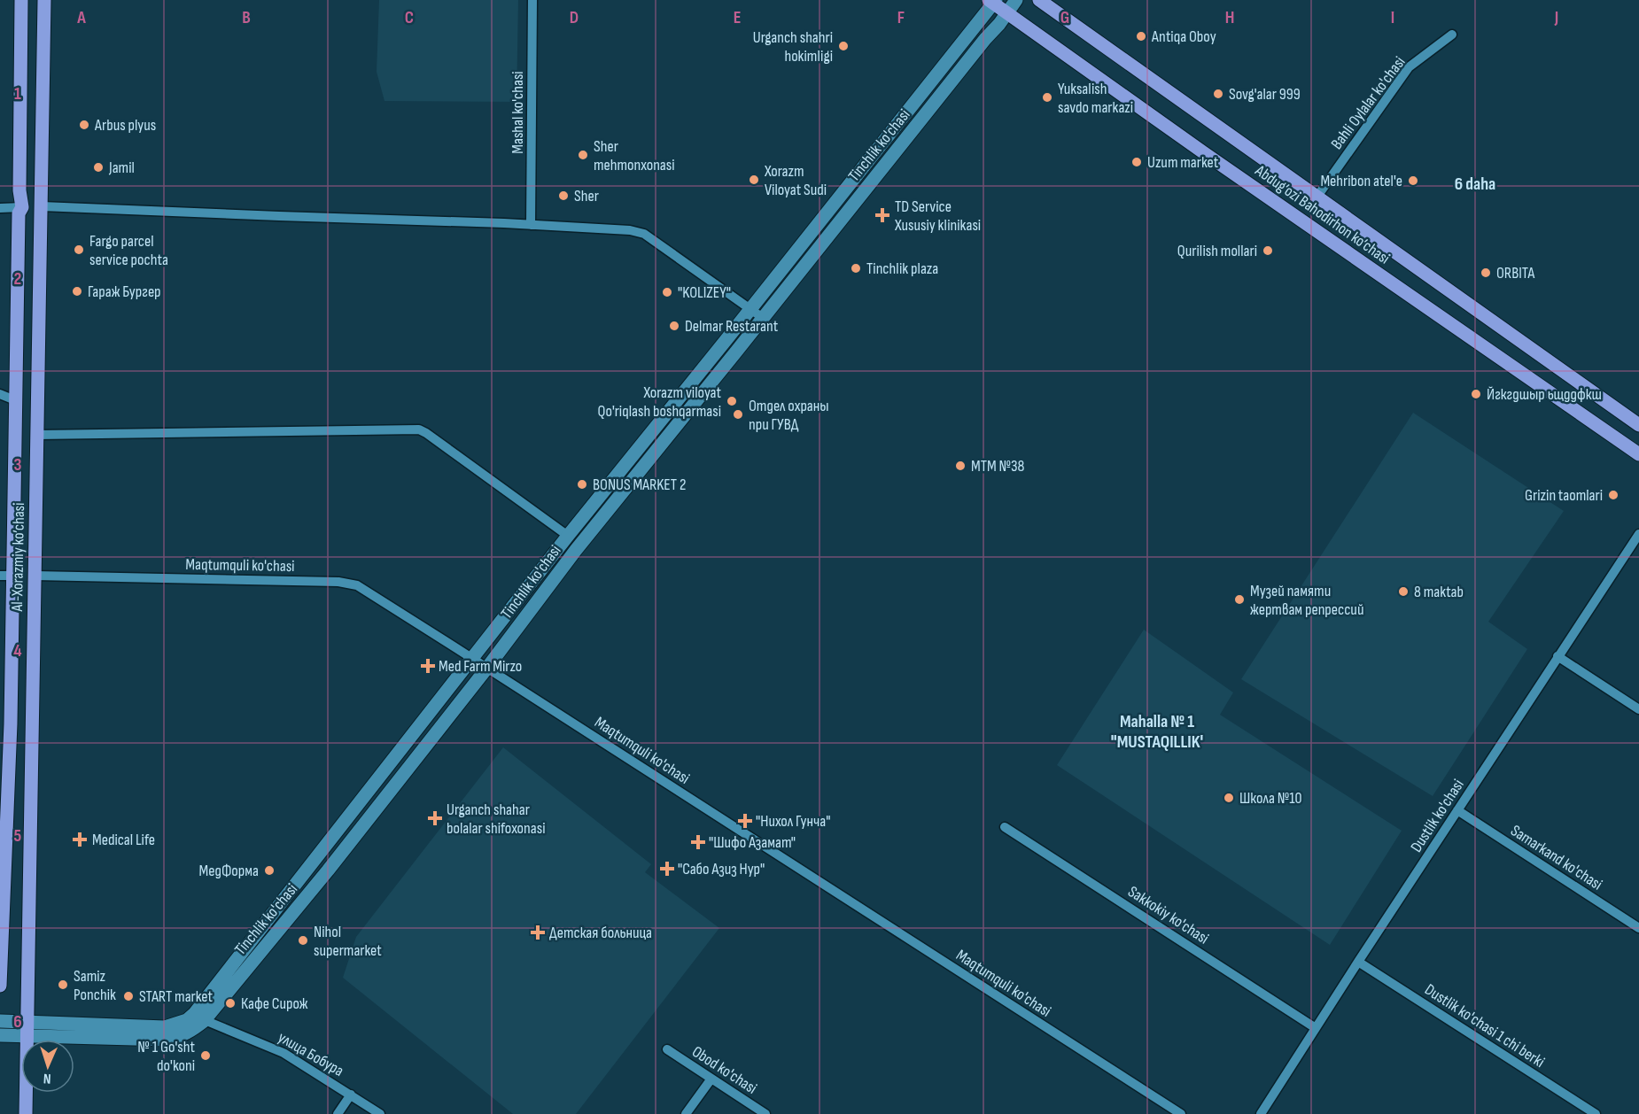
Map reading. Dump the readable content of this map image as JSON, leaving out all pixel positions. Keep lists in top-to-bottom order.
{
  "streets": {
    "main road": ["Tinchlik ko'chasi", "Abdug’ozi Bahodirhon ko’chasi", "Al-Xorazmiy ko’chasi"],
    "street": [
      "Bahli Oylalar ko'chasi",
      "Mashal ko'chasi",
      "Maqtumquli ko'chasi",
      "Dustlik ko'chasi",
      "Samarkand ko'chasi",
      "Sakkokiy ko'chasi",
      "Dustlik ko'chasi 1 chi berki",
      "улица Бобура",
      "Obod ko'chasi"
    ]
  },
  "crossings": [
    ["Bahli Oylalar ko'chasi", "Abdug’ozi Bahodirhon ko’chasi"],
    ["Tinchlik ko'chasi", "Abdug’ozi Bahodirhon ko’chasi"],
    ["Tinchlik ko'chasi", "Al-Xorazmiy ko’chasi"],
    ["Tinchlik ko'chasi", "Maqtumquli ko'chasi"],
    ["Tinchlik ko'chasi", "улица Бобура"],
    ["Al-Xorazmiy ko’chasi", "Maqtumquli ko'chasi"],
    ["Dustlik ko'chasi", "Samarkand ko'chasi"],
    ["Dustlik ko'chasi", "Sakkokiy ko'chasi"],
    ["Dustlik ko'chasi", "Dustlik ko'chasi 1 chi berki"]
  ],
  "districts": ["6 daha", "Mahalla № 1 \"MUSTAQILLIK'"],
  "places": {
    "other": [
      "Antiqa Oboy",
      "Urganch shahri hokimligi",
      "Sovg'alar 999",
      "Yuksalish savdo markazi",
      "Arbus plyus",
      "Sher mehmonxonasi",
      "Uzum market",
      "Jamil",
      "Xorazm Viloyat Sudi",
      "Mehribon atel'e",
      "Sher",
      "Fargo parcel service pochta",
      "Qurilish mollari",
      "Tinchlik plaza",
      "ORBITA",
      "Гараж Бургер",
      "\"KOLIZEY\"",
      "Delmar Restarant",
      "Йгкгдшыр ьщддфкш",
      "Xorazm viloyat Qo'riqlash boshqarmasi",
      "Отдел охраны при ГУВД",
      "МТМ №38",
      "BONUS MARKET 2",
      "Grizin taomlari",
      "8 maktab",
      "Музей памяти жертвам репрессий",
      "Школа №10",
      "МедФорма",
      "Nihol supermarket",
      "Samiz Ponchik",
      "START market",
      "Кафе Сирож",
      "№ 1 Go'sht do'koni"
    ],
    "health": [
      "TD Service Xususiy klinikasi",
      "Med Farm Mirzo",
      "Urganch shahar bolalar shifoxonasi",
      "\"Нихол Гунча\"",
      "Medical Life",
      "\"Шифо Азамат\"",
      "\"Сабо Азиз Нур\"",
      "Детская больница"
    ]
  },
  "north": "bottom",
  "grid": {
    "columns": [
      "A",
      "B",
      "C",
      "D",
      "E",
      "F",
      "G",
      "H",
      "I",
      "J"
    ],
    "rows": [
      "1",
      "2",
      "3",
      "4",
      "5",
      "6"
    ]
  }
}
